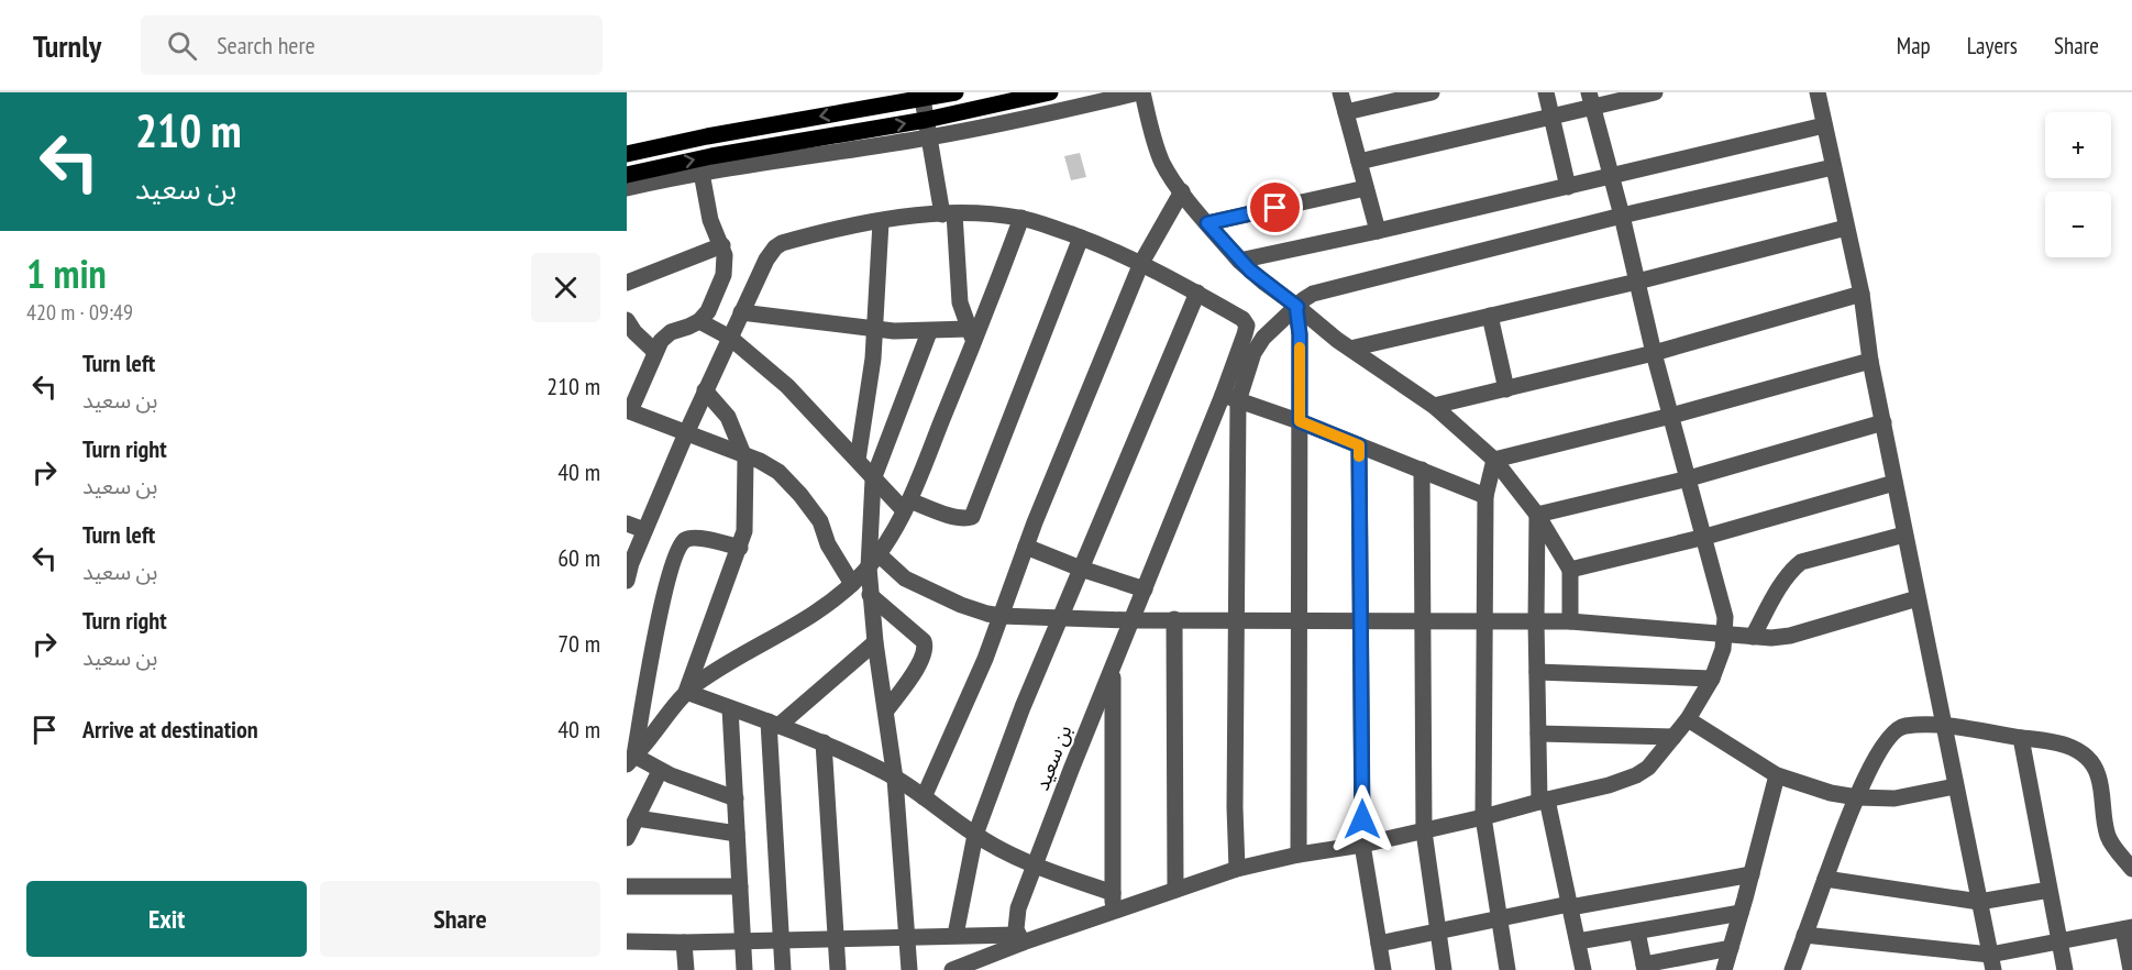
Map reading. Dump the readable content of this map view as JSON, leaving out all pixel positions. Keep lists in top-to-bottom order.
{
  "streets": {
    "street": ["بن سعيد"]
  },
  "page": {
    "header": "Turnly",
    "search": "Search here",
    "nav": ["Map", "Layers", "Share"],
    "turn": ["210 m", "بن سعيد"],
    "map_buttons": ["+", "−"],
    "heading": ["1 min", "420 m · 09:49"],
    "list": [
      {
        "name": "Turn left",
        "note": "بن سعيد",
        "value": "210 m"
      },
      {
        "name": "Turn right",
        "note": "بن سعيد",
        "value": "40 m"
      },
      {
        "name": "Turn left",
        "note": "بن سعيد",
        "value": "60 m"
      },
      {
        "name": "Turn right",
        "note": "بن سعيد",
        "value": "70 m"
      },
      {
        "name": "Arrive at destination",
        "value": "40 m"
      }
    ],
    "buttons": ["Exit", "Share"]
  }
}
